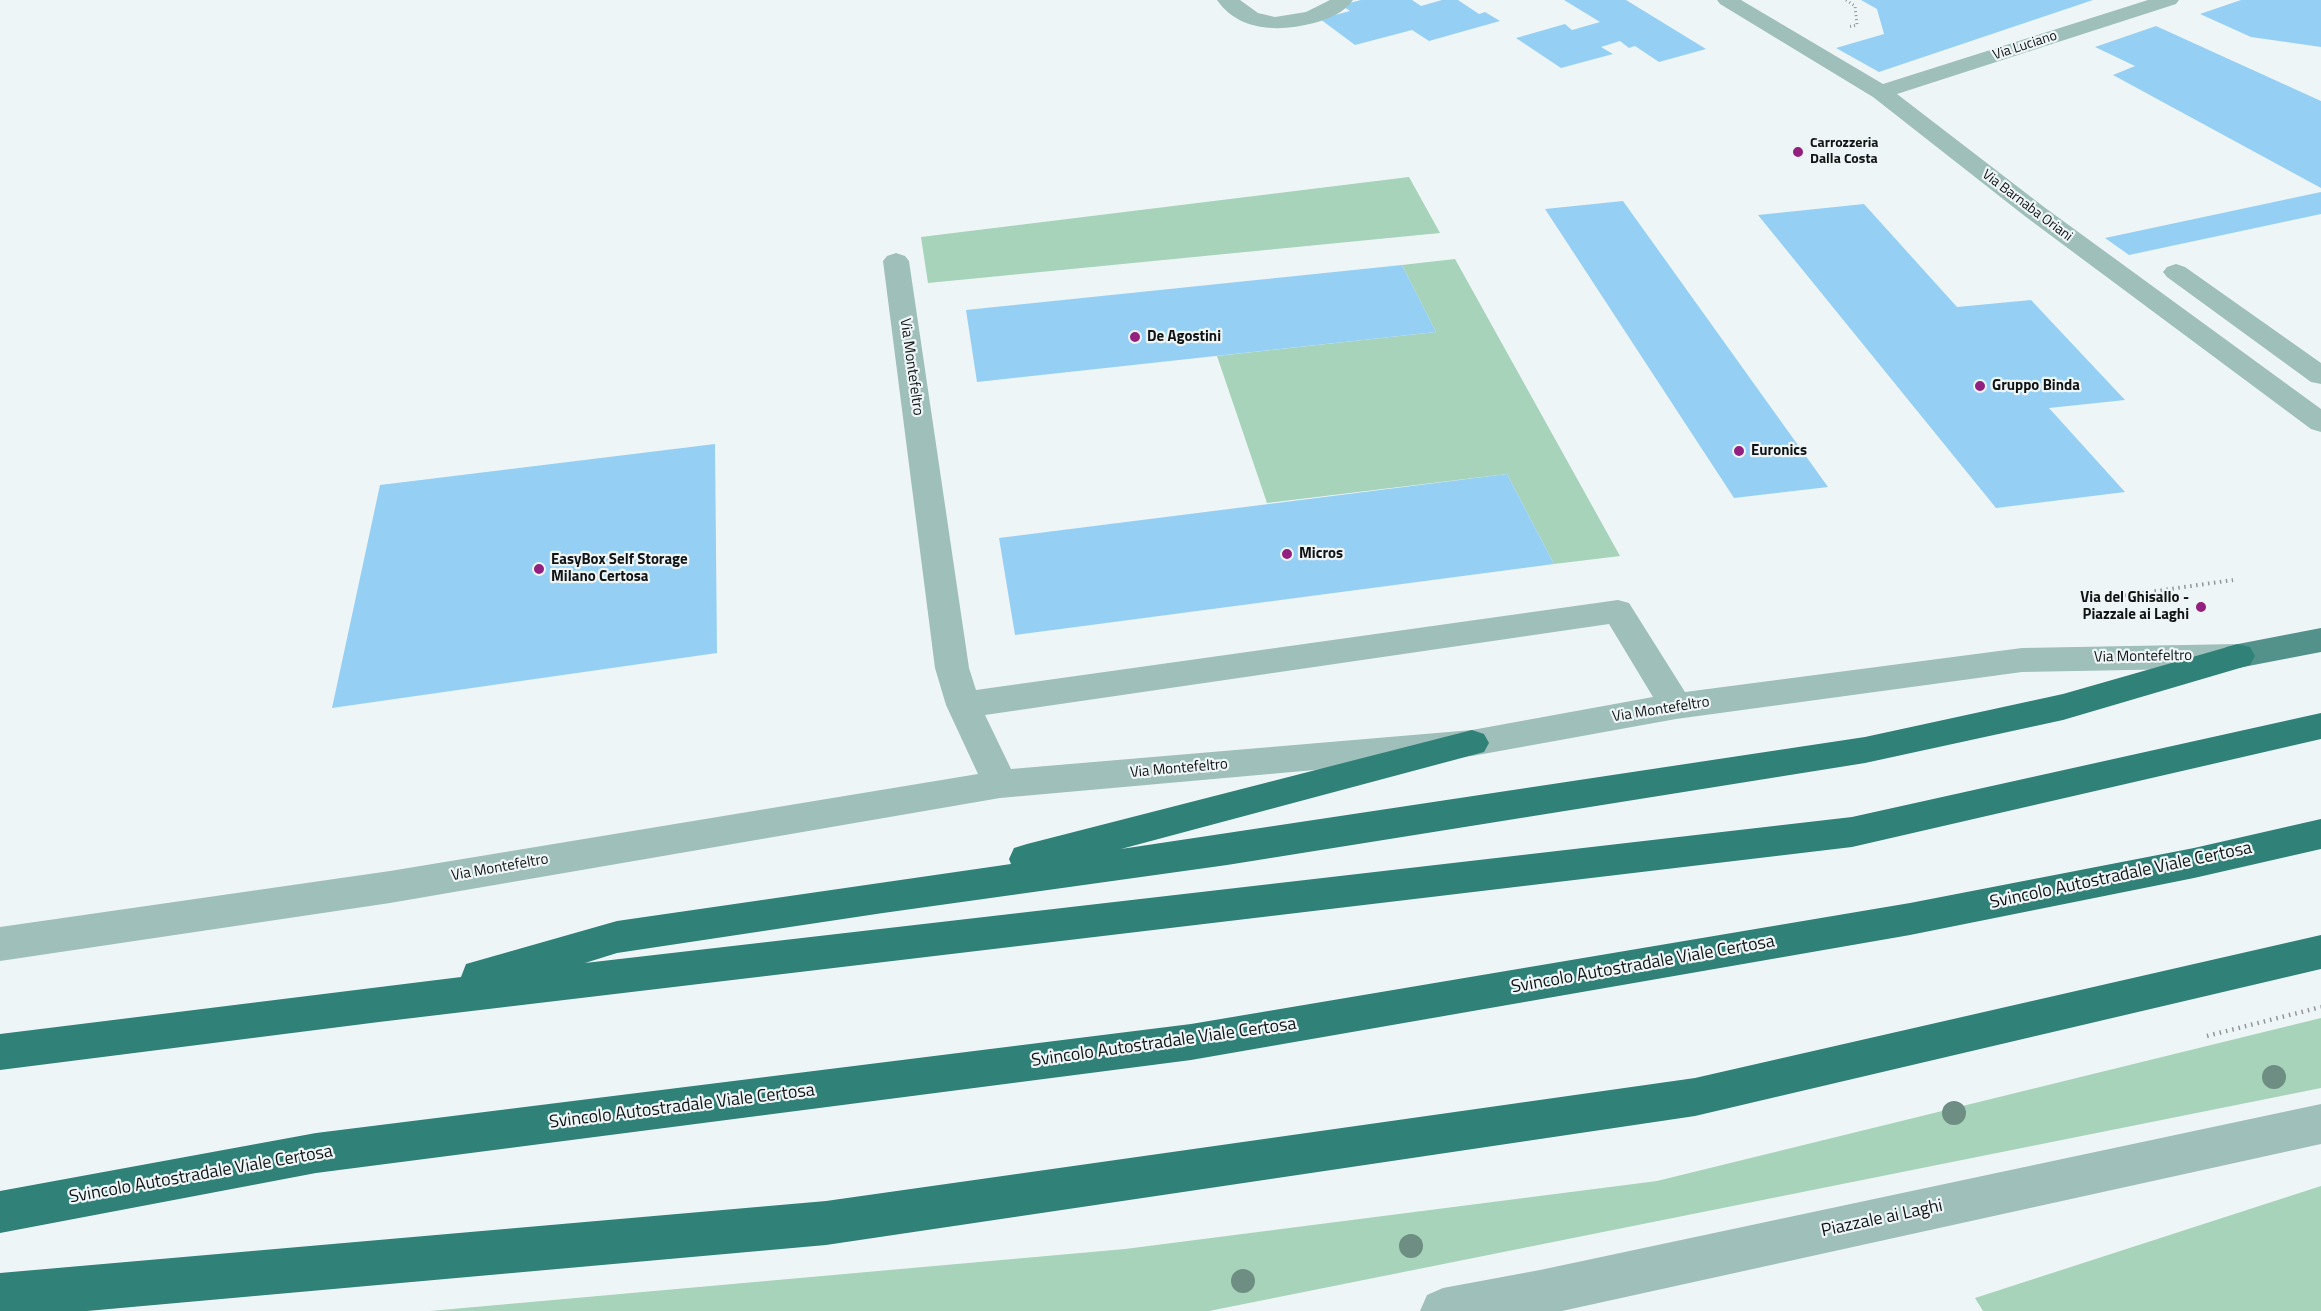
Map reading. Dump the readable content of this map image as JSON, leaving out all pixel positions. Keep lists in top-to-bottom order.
{
  "streets": {
    "highway": ["Svincolo Autostradale Viale Certosa"],
    "main road": ["Via Montefeltro"],
    "street": ["Via Luciano", "Via Barnaba Oriani", "Piazzale ai Laghi"]
  },
  "crossings": [
    ["Via Luciano", "Via Barnaba Oriani"]
  ],
  "places": [
    "Carrozzeria Dalla Costa",
    "De Agostini",
    "Gruppo Binda",
    "Euronics",
    "Micros",
    "EasyBox Self Storage Milano Certosa",
    "Via del Ghisallo - Piazzale ai Laghi"
  ]
}
